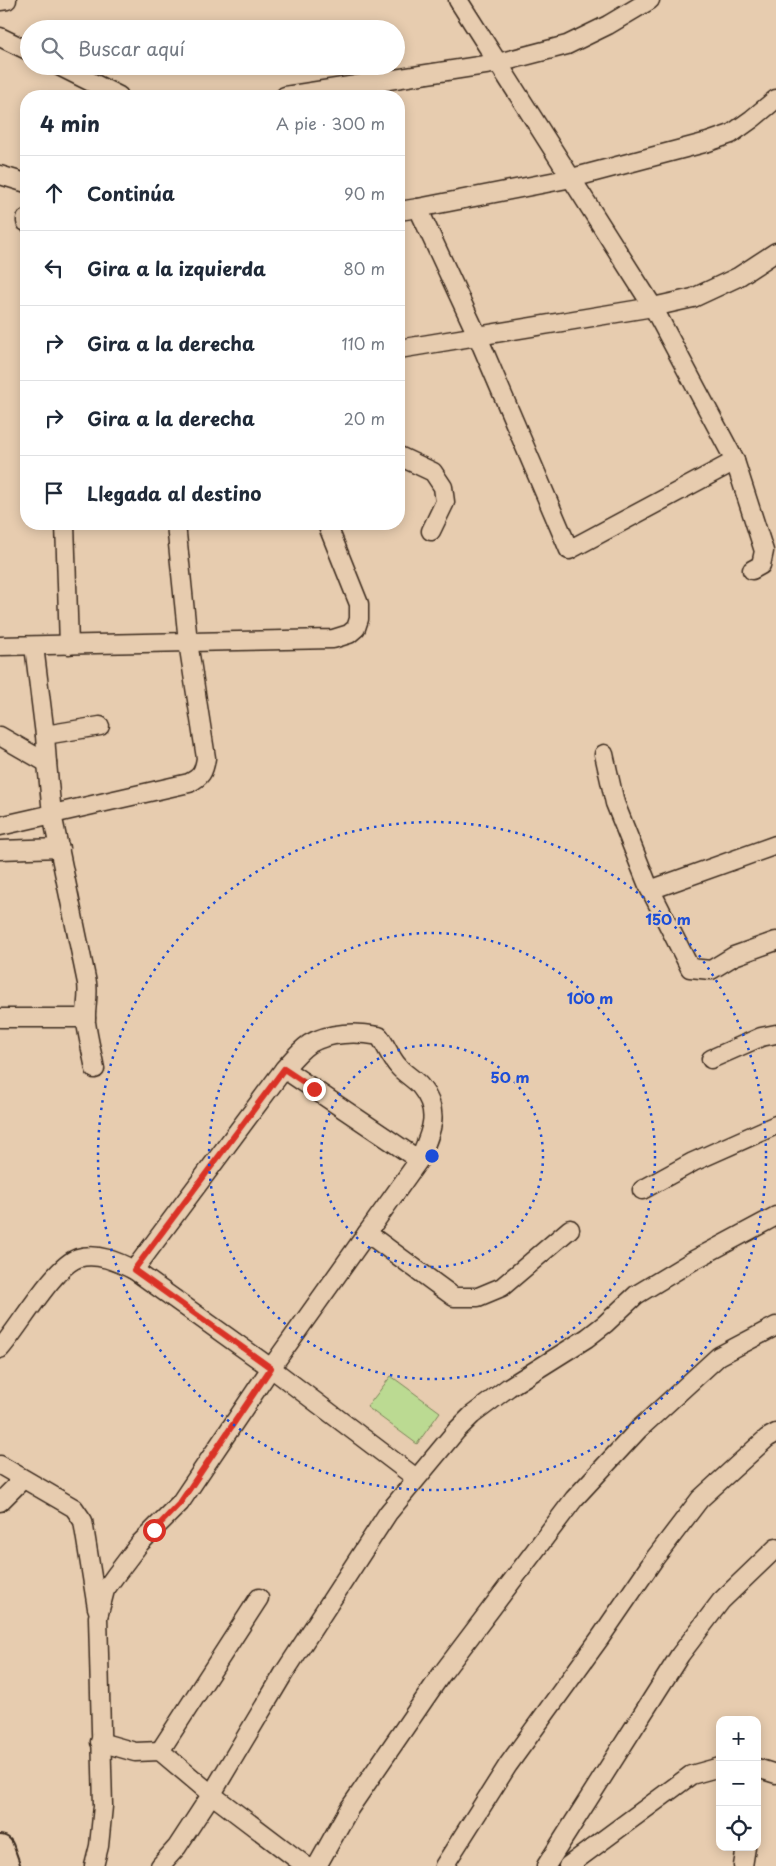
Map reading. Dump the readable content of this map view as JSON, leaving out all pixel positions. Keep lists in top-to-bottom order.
{
  "page": {
    "search": "Buscar aquí",
    "heading": ["4 min", "A pie · 300 m"],
    "list": [
      ["Continúa", "90 m"],
      ["Gira a la izquierda", "80 m"],
      ["Gira a la derecha", "110 m"],
      ["Gira a la derecha", "20 m"],
      "Llegada al destino"
    ],
    "map_buttons": ["+", "−"]
  },
  "rings": ["150 m", "100 m", "50 m"]
}
